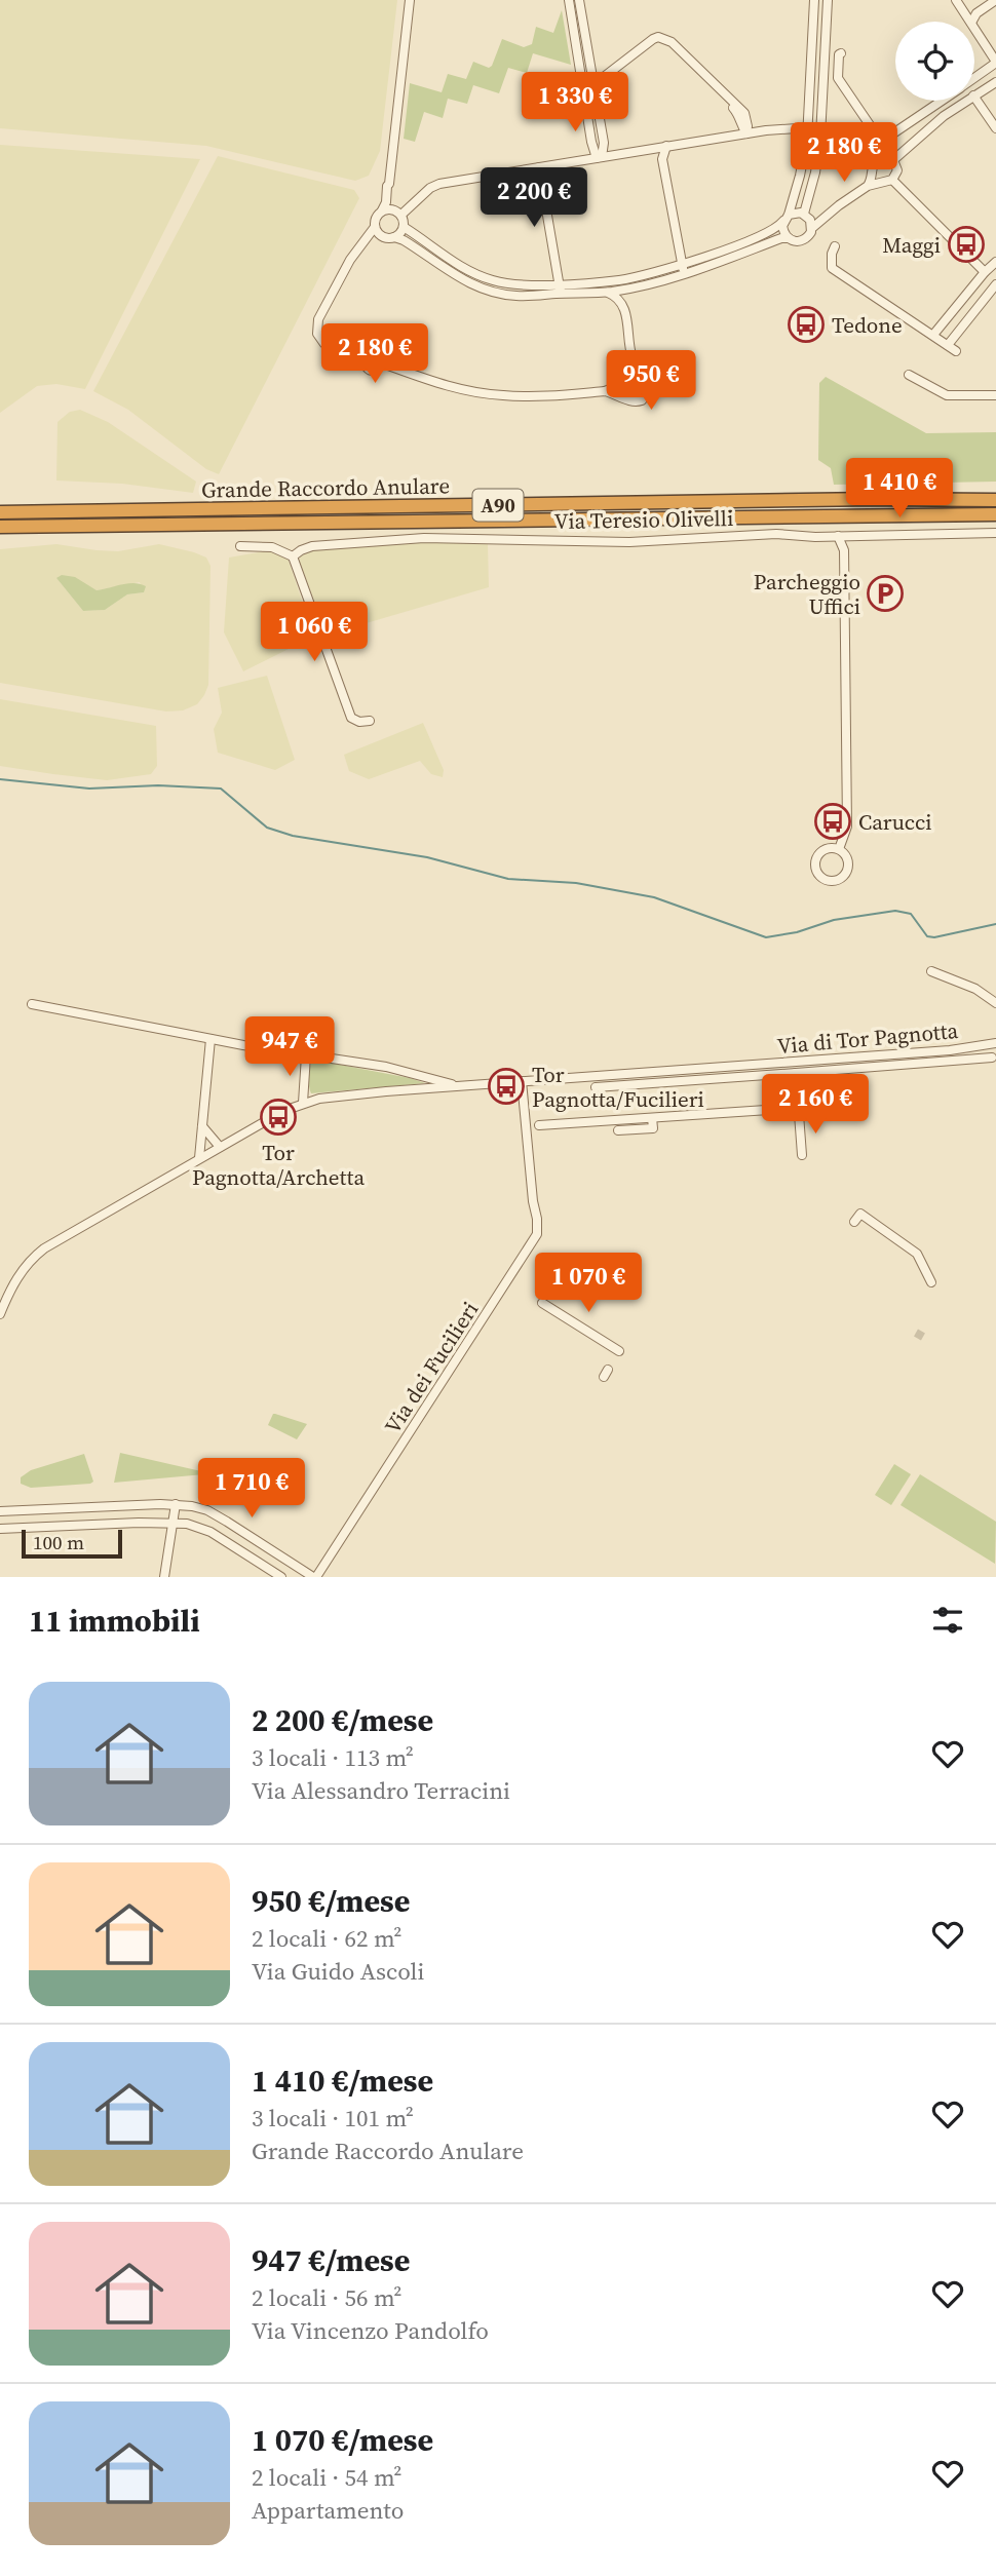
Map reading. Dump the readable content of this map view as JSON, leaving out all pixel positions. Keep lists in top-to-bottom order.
{
  "streets": {
    "highway": ["Grande Raccordo Anulare", "A90"],
    "street": ["Via Teresio Olivelli", "Via di Tor Pagnotta", "Via dei Fucilieri"]
  },
  "crossings": [
    ["Via di Tor Pagnotta", "Via dei Fucilieri"]
  ],
  "places": {
    "bus stop": [
      "Maggi",
      "Tedone",
      "Carucci",
      "Tor Pagnotta/Fucilieri",
      "Tor Pagnotta/Archetta"
    ],
    "parking": ["Parcheggio Uffici"]
  },
  "scale_bar": "100 m",
  "page": {
    "price": [
      "1 330 €",
      "2 180 €",
      "2 200 €",
      "2 180 €",
      "950 €",
      "1 410 €",
      "1 060 €",
      "947 €",
      "2 160 €",
      "1 070 €",
      "1 710 €"
    ],
    "scale": "100 m",
    "heading": "11 immobili",
    "list": [
      {
        "name": "2 200 €/mese",
        "note": "3 locali · 113 m² · Via Alessandro Terracini"
      },
      {
        "name": "950 €/mese",
        "note": "2 locali · 62 m² · Via Guido Ascoli"
      },
      {
        "name": "1 410 €/mese",
        "note": "3 locali · 101 m² · Grande Raccordo Anulare"
      },
      {
        "name": "947 €/mese",
        "note": "2 locali · 56 m² · Via Vincenzo Pandolfo"
      },
      {
        "name": "1 070 €/mese",
        "note": "2 locali · 54 m² · Appartamento"
      }
    ]
  }
}
